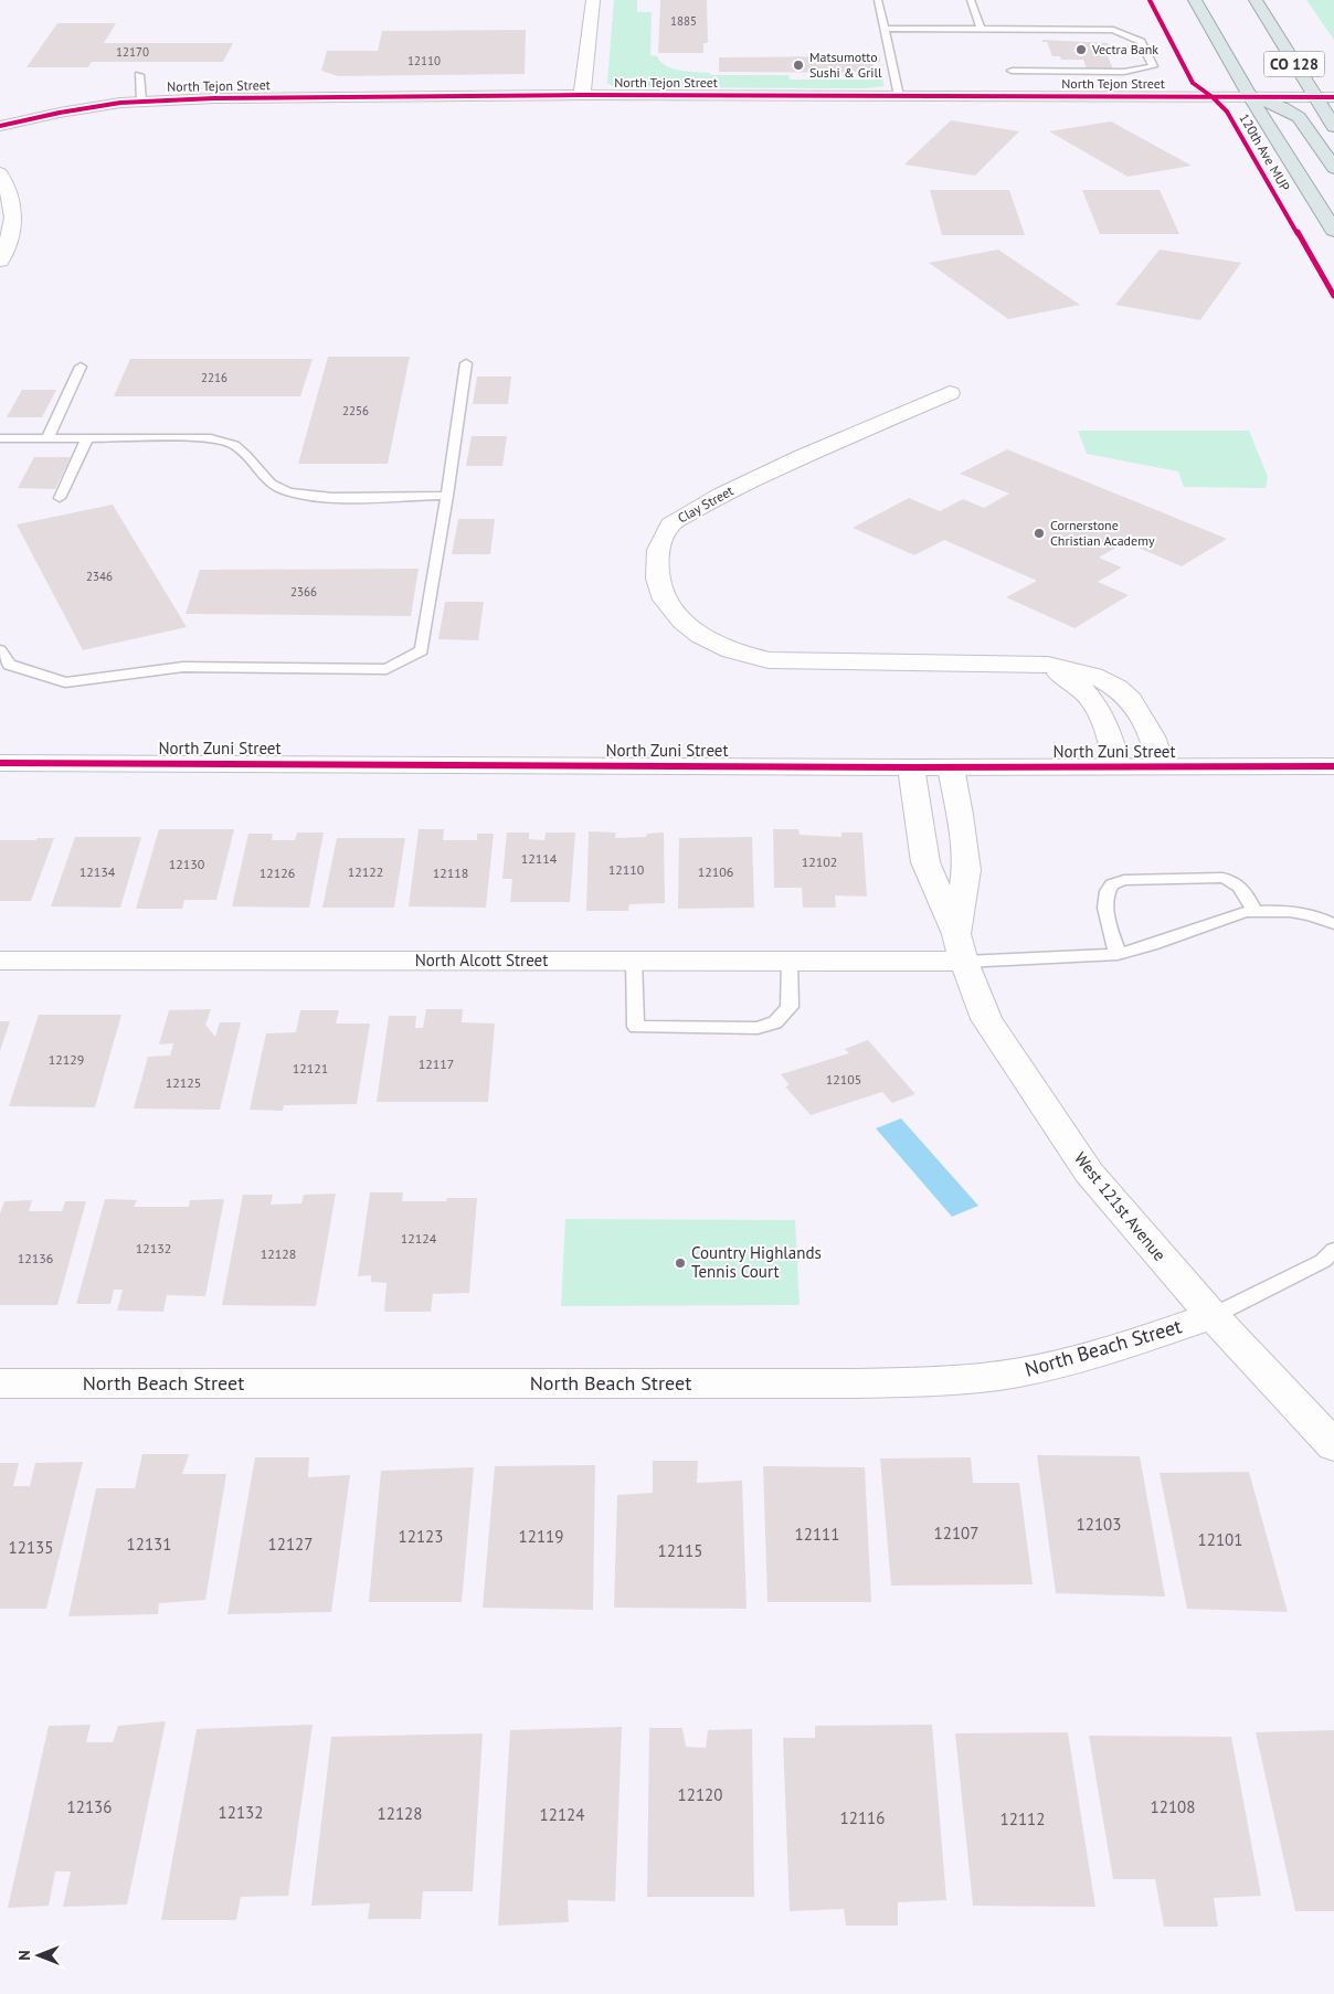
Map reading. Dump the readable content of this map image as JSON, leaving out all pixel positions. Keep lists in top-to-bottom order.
{
  "streets": {
    "main road": ["CO 128"],
    "street": [
      "North Tejon Street",
      "Clay Street",
      "North Zuni Street",
      "North Alcott Street",
      "West 121st Avenue",
      "North Beach Street"
    ],
    "cycle path": ["120th Ave MUP"]
  },
  "crossings": [
    ["CO 128", "North Tejon Street"],
    ["Clay Street", "North Zuni Street"],
    ["North Zuni Street", "West 121st Avenue"],
    ["North Alcott Street", "West 121st Avenue"],
    ["West 121st Avenue", "North Beach Street"]
  ],
  "places": [
    "Vectra Bank",
    "Matsumotto Sushi & Grill",
    "Cornerstone Christian Academy",
    "Country Highlands Tennis Court"
  ],
  "house_numbers": [
    "1885",
    "12170",
    "12110",
    "2216",
    "2256",
    "2346",
    "2366",
    "12114",
    "12102",
    "12130",
    "12110",
    "12134",
    "12122",
    "12106",
    "12126",
    "12118",
    "12129",
    "12117",
    "12121",
    "12105",
    "12125",
    "12124",
    "12132",
    "12128",
    "12136",
    "12103",
    "12107",
    "12111",
    "12123",
    "12119",
    "12101",
    "12131",
    "12127",
    "12135",
    "12115",
    "12120",
    "12136",
    "12108",
    "12132",
    "12128",
    "12124",
    "12116",
    "12112"
  ],
  "north": "left"
}
